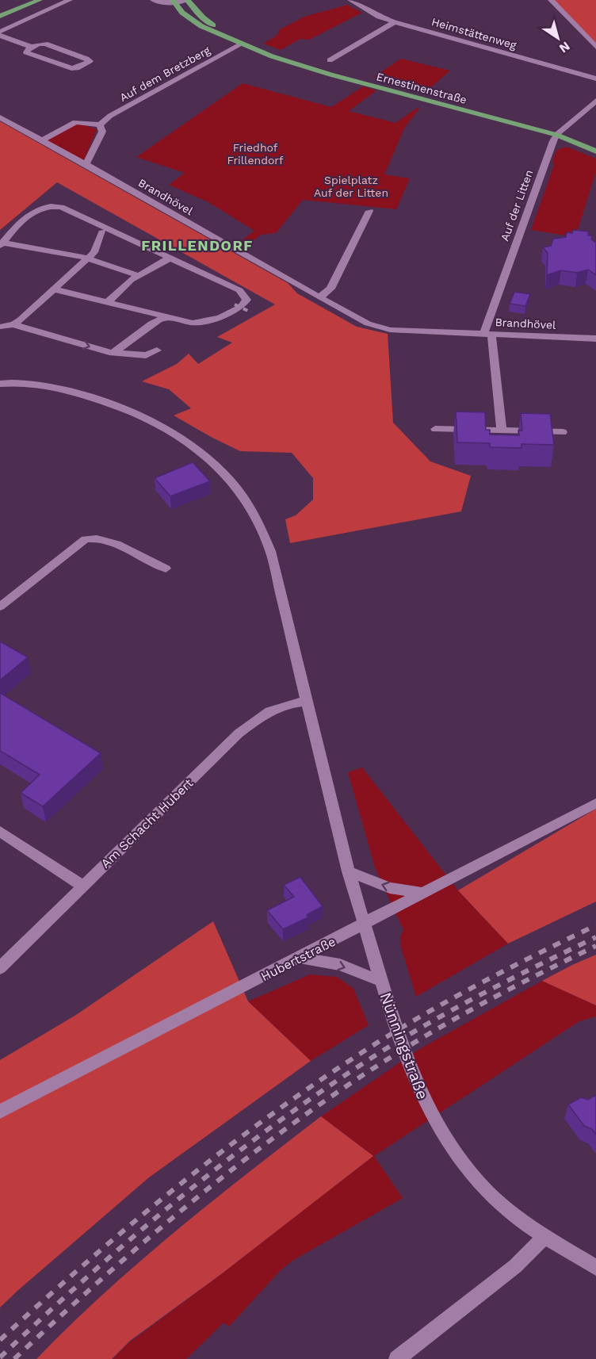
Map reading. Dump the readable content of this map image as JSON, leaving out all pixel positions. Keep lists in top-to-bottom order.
{
  "streets": {
    "main road": ["Ernestinenstraße"],
    "street": [
      "Heimstättenweg",
      "Auf dem Bretzberg",
      "Brandhövel",
      "Auf der Litten",
      "Am Schacht Hubert",
      "Hubertstraße",
      "Nünningstraße"
    ]
  },
  "crossings": [
    ["Auf dem Bretzberg", "Ernestinenstraße"],
    ["Ernestinenstraße", "Auf der Litten"],
    ["Brandhövel", "Auf der Litten"],
    ["Hubertstraße", "Nünningstraße"]
  ],
  "districts": ["FRILLENDORF"],
  "parks": ["Friedhof Frillendorf", "Spielplatz Auf der Litten"],
  "north": "bottom right"
}
